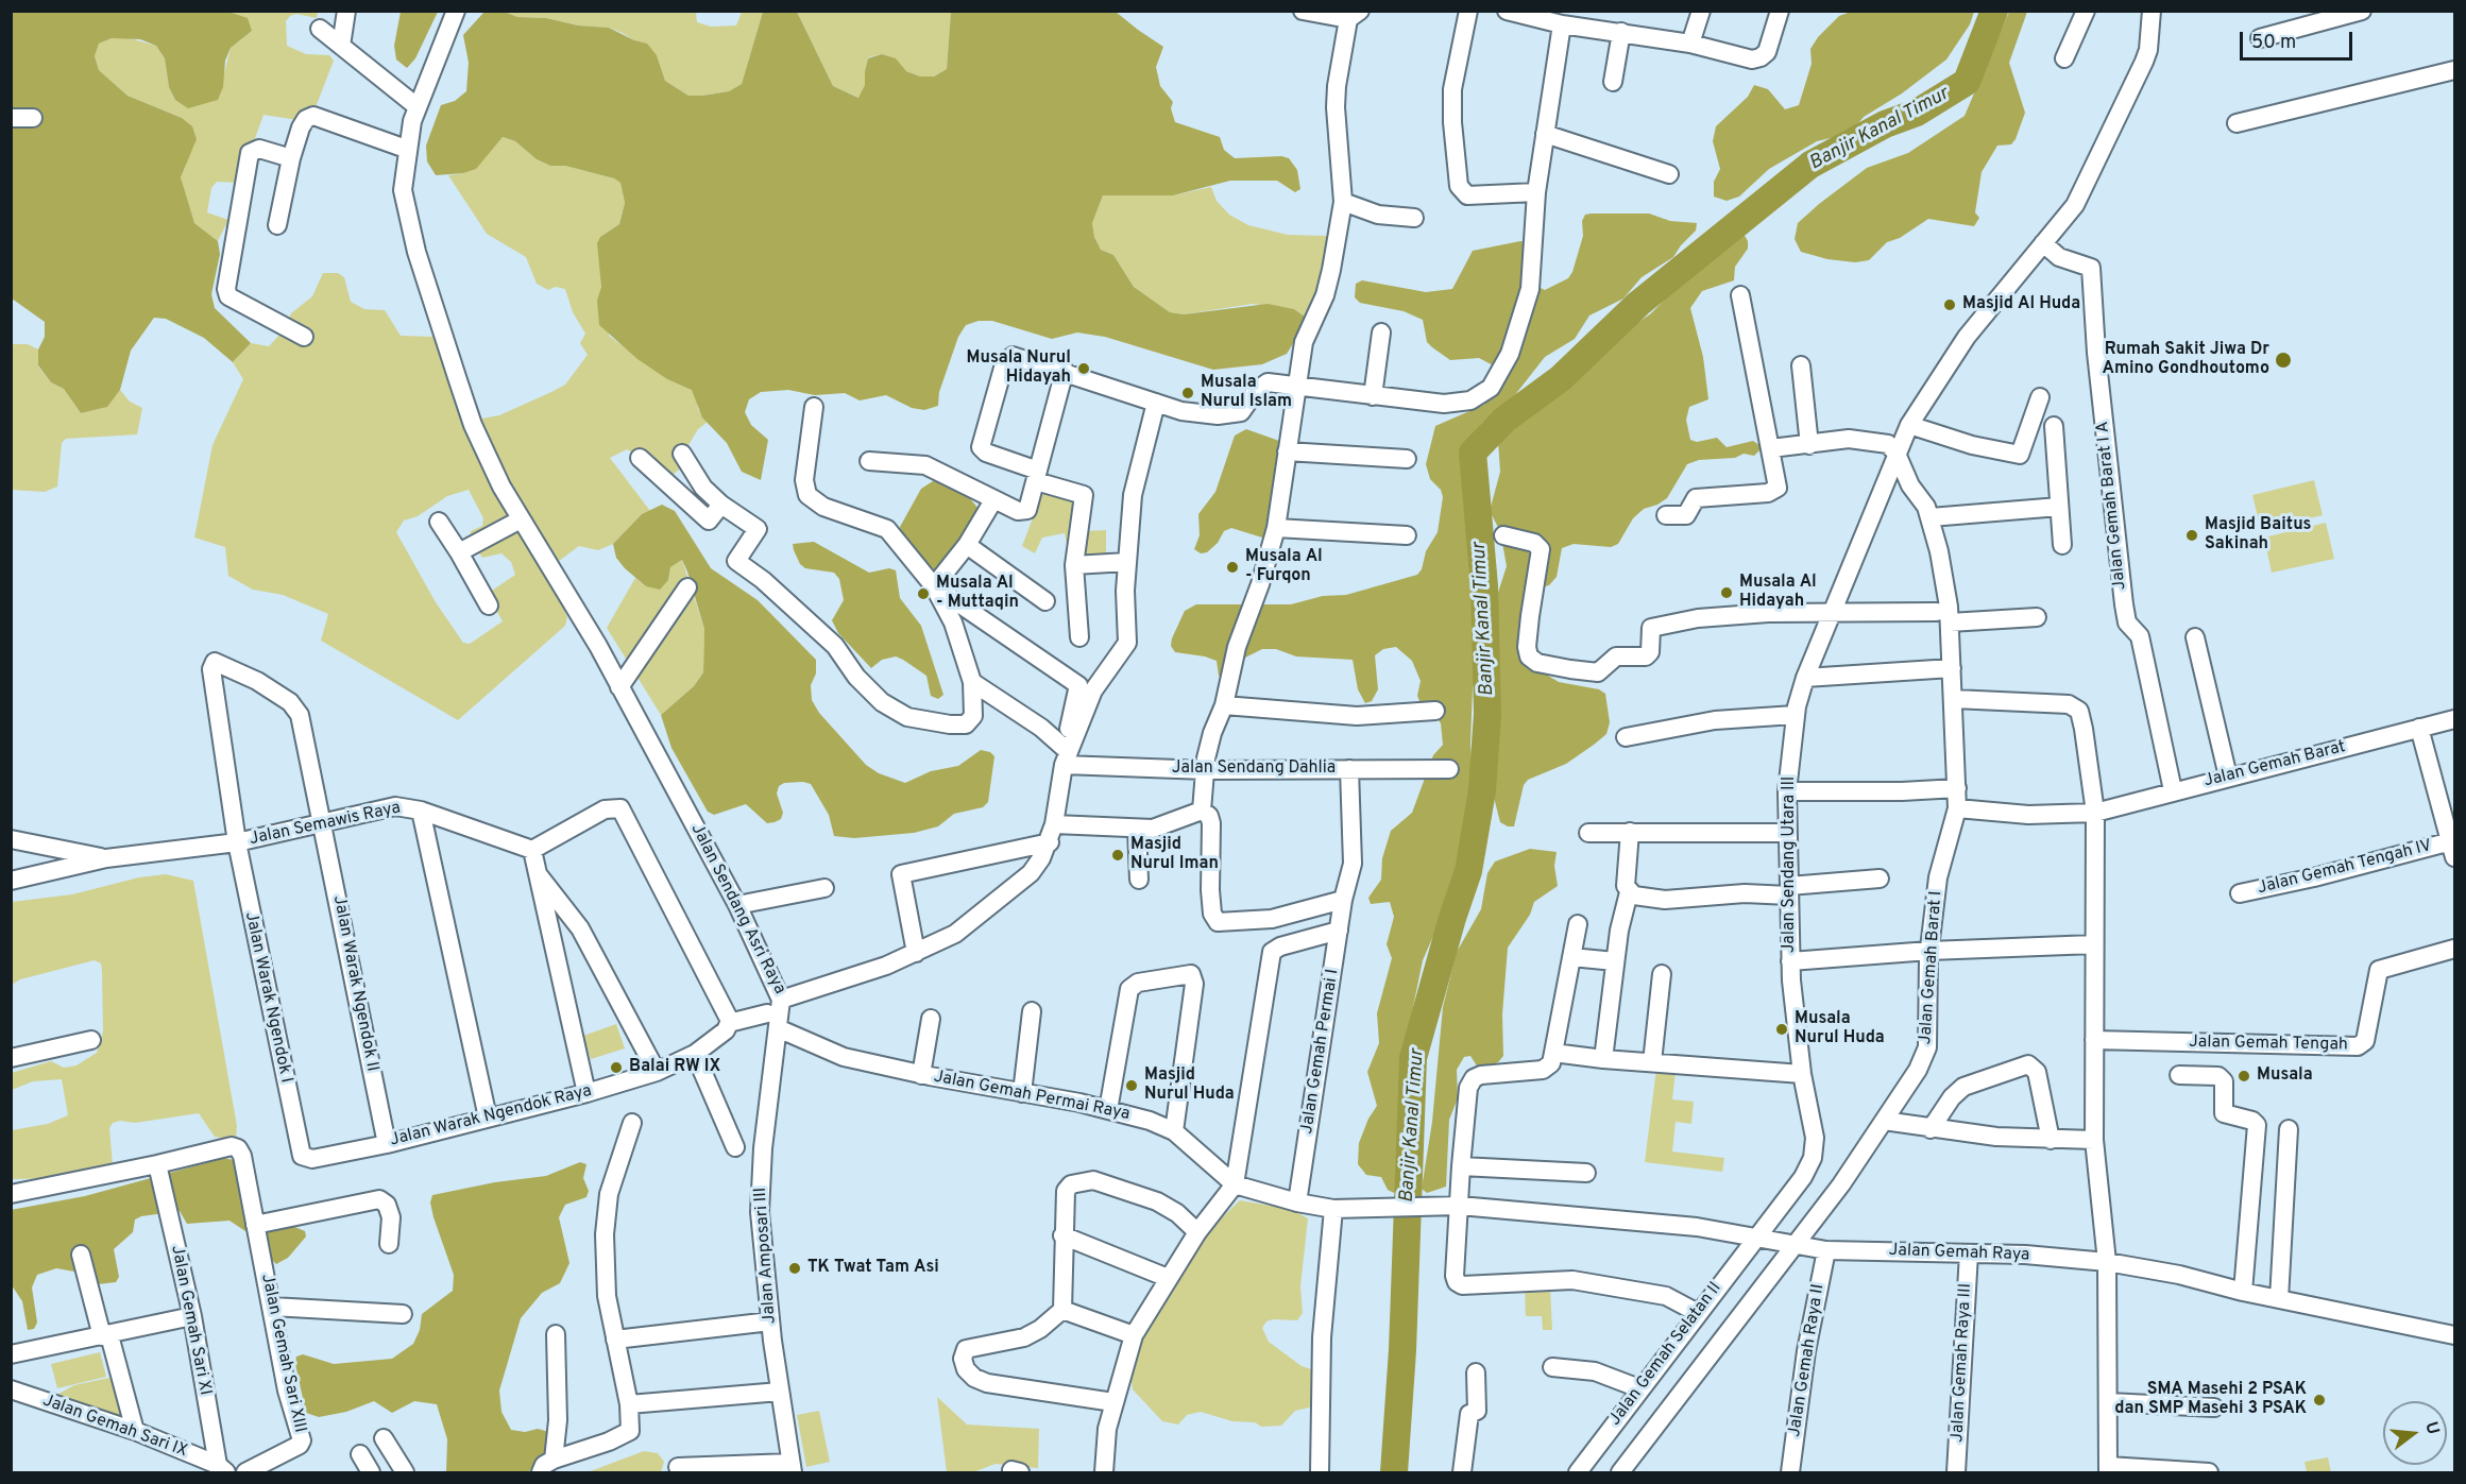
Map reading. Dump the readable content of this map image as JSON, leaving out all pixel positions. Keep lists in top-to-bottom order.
{
  "streets": {
    "street": [
      "Jalan Gemah Barat I A",
      "Jalan Gemah Barat",
      "Jalan Sendang Dahlia",
      "Jalan Semawis Raya",
      "Jalan Sendang Utara III",
      "Jalan Gemah Tengah IV",
      "Jalan Sendang Asri Raya",
      "Jalan Gemah Barat I",
      "Jalan Warak Ngendok II",
      "Jalan Warak Ngendok I",
      "Jalan Gemah Tengah",
      "Jalan Gemah Permai I",
      "Jalan Gemah Permai Raya",
      "Jalan Warak Ngendok Raya",
      "Jalan Gemah Raya",
      "Jalan Amposari III",
      "Jalan Gemah Sari XI",
      "Jalan Gemah Sari XIII",
      "Jalan Gemah Selatan II",
      "Jalan Gemah Raya II",
      "Jalan Gemah Raya III",
      "Jalan Gemah Sari IX"
    ]
  },
  "crossings": [
    ["Jalan Gemah Barat I A", "Jalan Gemah Barat"],
    ["Jalan Gemah Barat I A", "Jalan Sendang Utara III"],
    ["Jalan Gemah Barat", "Jalan Gemah Barat I"],
    ["Jalan Sendang Dahlia", "Jalan Sendang Asri Raya"],
    ["Jalan Sendang Dahlia", "Jalan Gemah Permai I"],
    ["Jalan Semawis Raya", "Jalan Warak Ngendok II"],
    ["Jalan Semawis Raya", "Jalan Warak Ngendok I"],
    ["Jalan Semawis Raya", "Jalan Warak Ngendok Raya"],
    ["Jalan Sendang Utara III", "Jalan Gemah Barat I"],
    ["Jalan Sendang Utara III", "Jalan Gemah Raya"],
    ["Jalan Sendang Utara III", "Jalan Gemah Selatan II"],
    ["Jalan Sendang Asri Raya", "Jalan Amposari III"],
    ["Jalan Gemah Barat I", "Jalan Gemah Raya"],
    ["Jalan Warak Ngendok II", "Jalan Warak Ngendok I"],
    ["Jalan Warak Ngendok II", "Jalan Warak Ngendok Raya"],
    ["Jalan Warak Ngendok I", "Jalan Warak Ngendok Raya"],
    ["Jalan Gemah Permai I", "Jalan Gemah Permai Raya"],
    ["Jalan Gemah Permai Raya", "Jalan Gemah Raya"],
    ["Jalan Gemah Permai Raya", "Jalan Amposari III"],
    ["Jalan Gemah Raya", "Jalan Gemah Selatan II"],
    ["Jalan Gemah Raya", "Jalan Gemah Raya II"],
    ["Jalan Gemah Raya", "Jalan Gemah Raya III"],
    ["Jalan Gemah Sari XI", "Jalan Gemah Sari XIII"],
    ["Jalan Gemah Sari XI", "Jalan Gemah Sari IX"]
  ],
  "water": ["Banjir Kanal Timur"],
  "places": [
    "Masjid Al Huda",
    "Rumah Sakit Jiwa Dr Amino Gondhoutomo",
    "Musala Nurul Hidayah",
    "Musala Nurul Islam",
    "Masjid Baitus Sakinah",
    "Musala Al - Furqon",
    "Musala Al Hidayah",
    "Musala Al - Muttaqin",
    "Masjid Nurul Iman",
    "Musala Nurul Huda",
    "Balai RW IX",
    "Musala",
    "Masjid Nurul Huda",
    "TK Twat Tam Asi",
    "SMA Masehi 2 PSAK dan SMP Masehi 3 PSAK"
  ],
  "scale_bar": "50 m",
  "north": "right"
}
